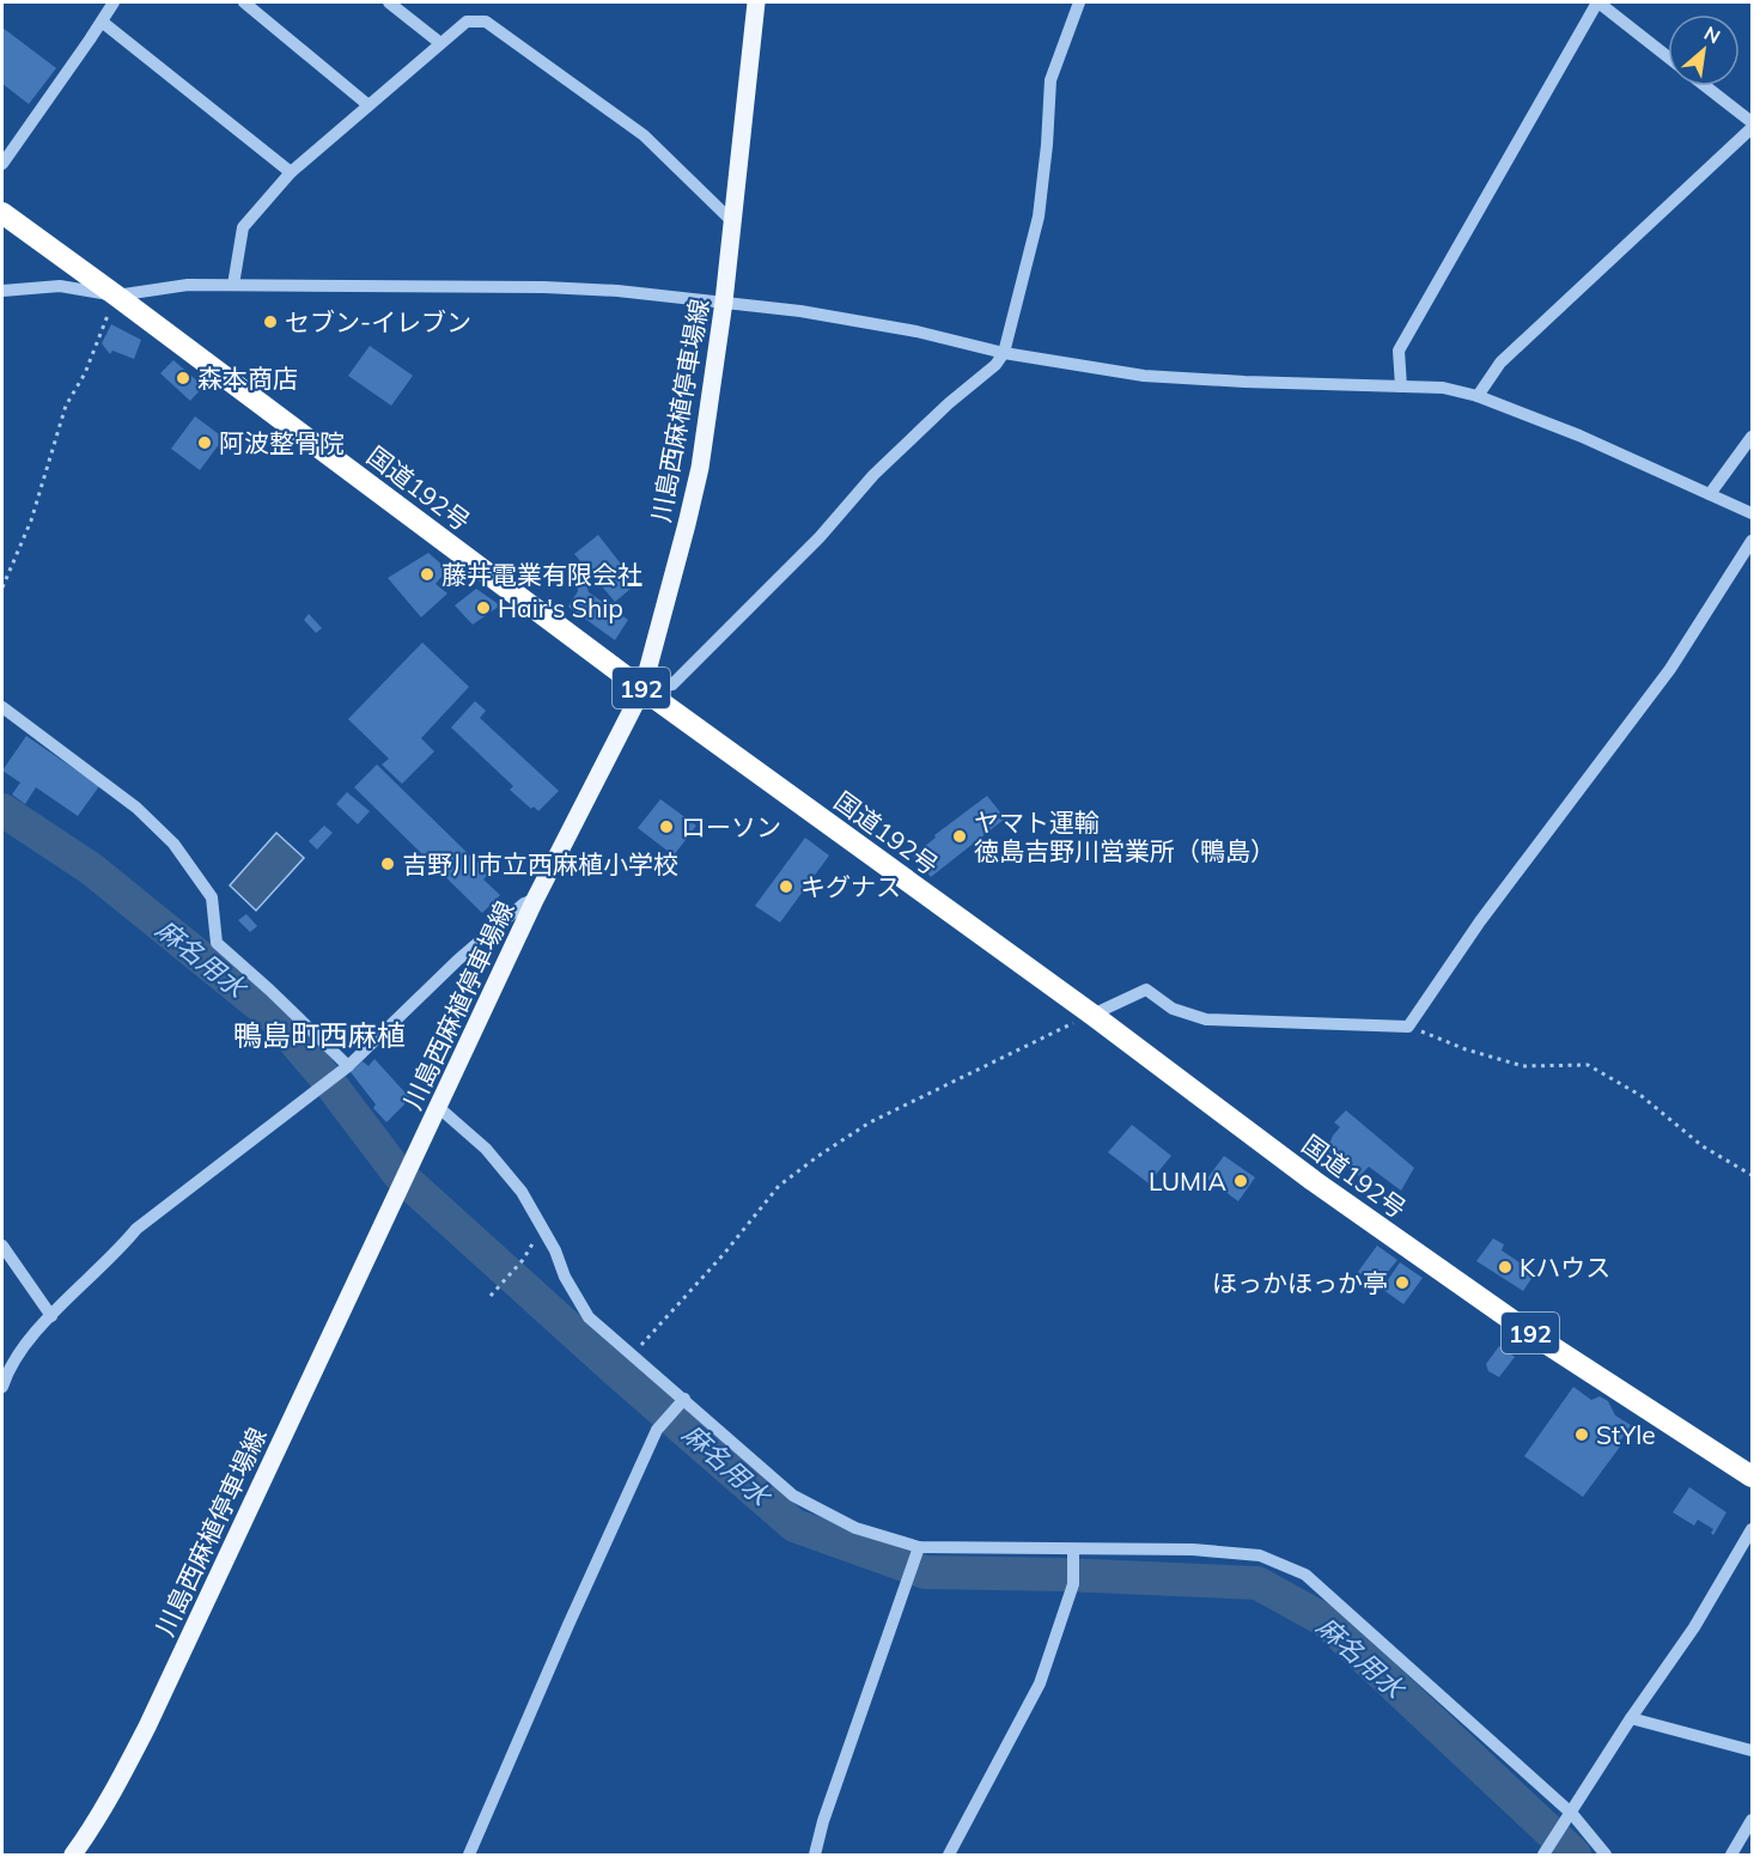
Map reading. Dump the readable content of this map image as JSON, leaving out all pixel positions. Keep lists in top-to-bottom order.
{
  "streets": {
    "highway": ["国道192号", "192"],
    "main road": ["川島西麻植停車場線"]
  },
  "crossings": [
    ["川島西麻植停車場線", "国道192号"]
  ],
  "districts": ["鴨島町西麻植"],
  "water": ["麻名用水"],
  "places": [
    "セブン-イレブン",
    "森本商店",
    "阿波整骨院",
    "藤井電業有限会社",
    "Hair's Ship",
    "ローソン",
    "ヤマト運輸 徳島吉野川営業所（鴨島）",
    "吉野川市立西麻植小学校",
    "キグナス",
    "LUMIA",
    "Kハウス",
    "ほっかほっか亭",
    "StYle"
  ],
  "north": "top right"
}
